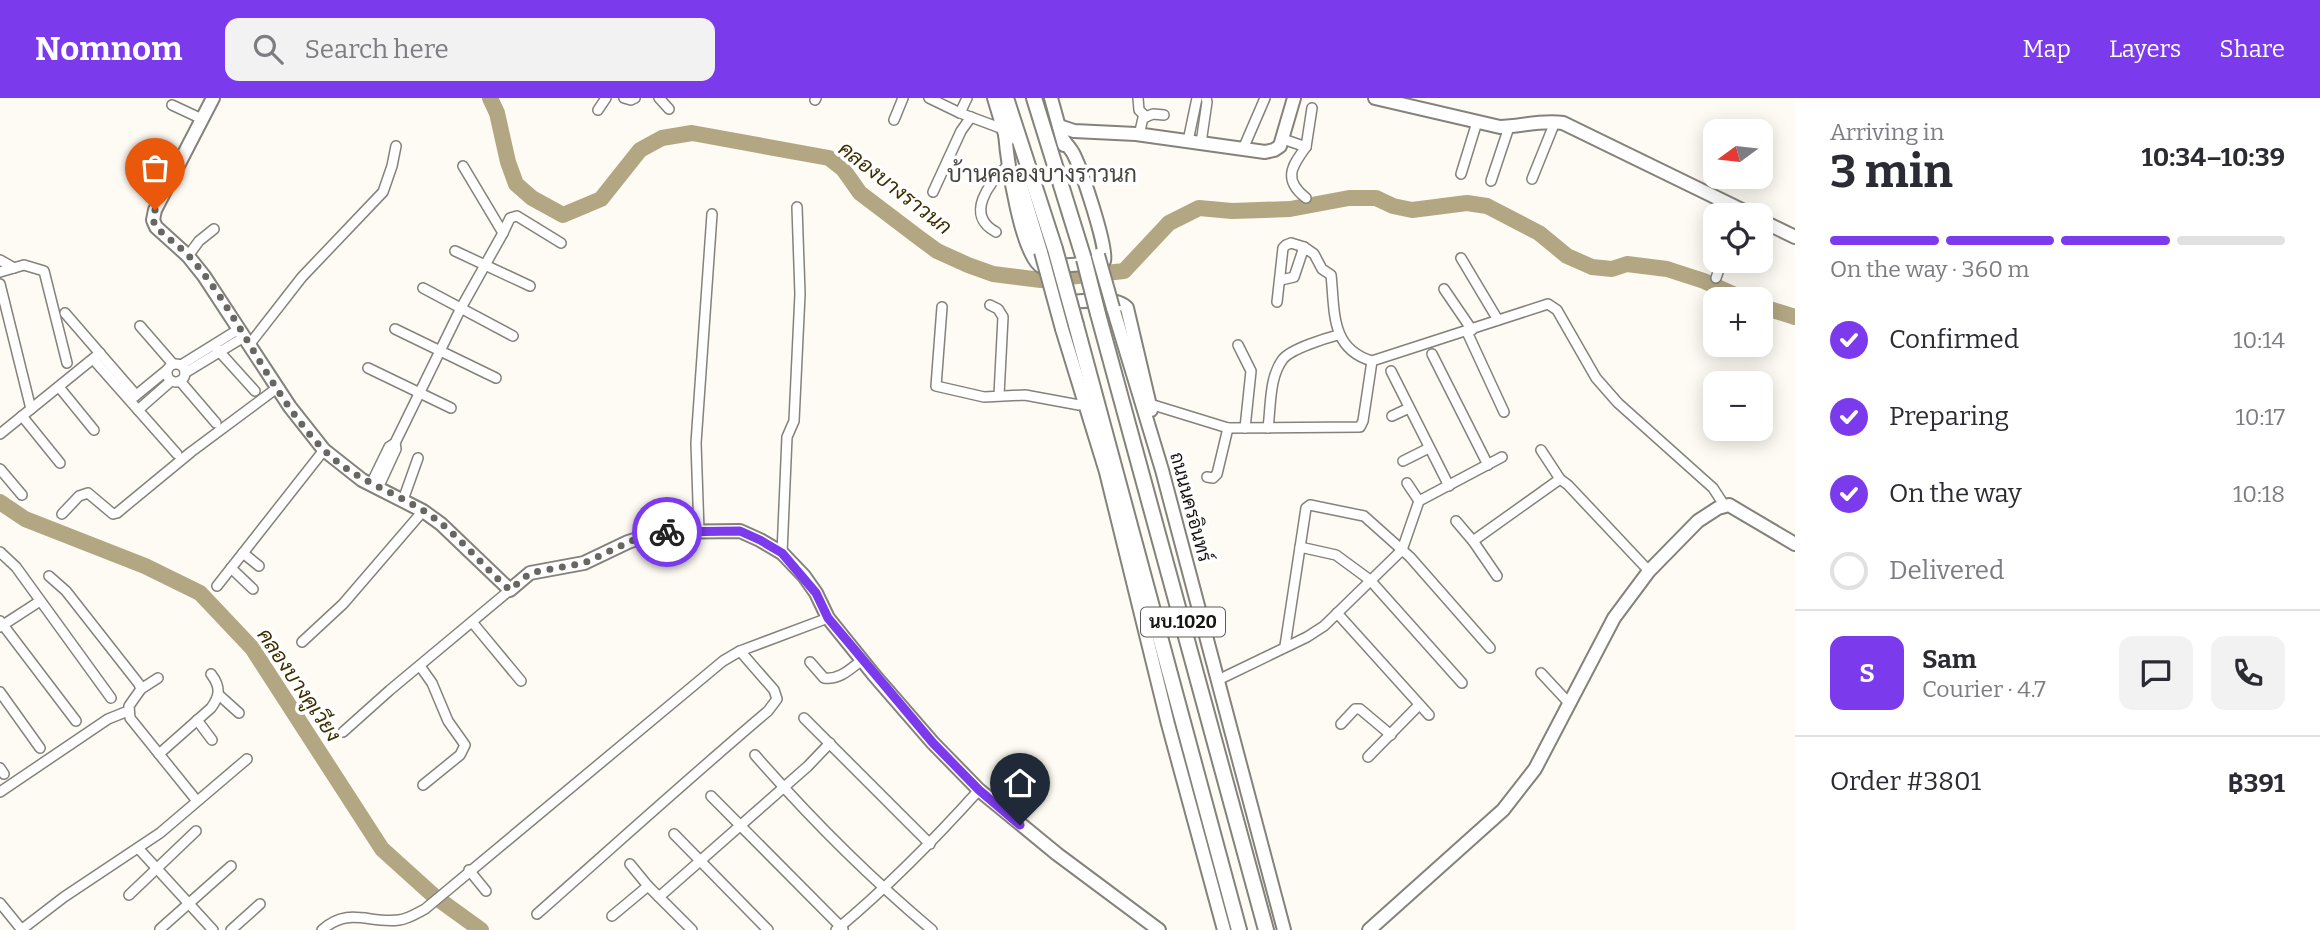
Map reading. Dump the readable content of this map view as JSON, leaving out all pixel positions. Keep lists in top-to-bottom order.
{
  "streets": {
    "main road": ["ถนนนครอินทร์", "นบ.1020"]
  },
  "districts": ["บ้านคลองบางราวนก"],
  "water": ["คลองบางราวนก", "คลองบางคูเวียง"],
  "north": "left",
  "page": {
    "header": "Nomnom",
    "search": "Search here",
    "nav": ["Map", "Layers", "Share"],
    "heading": ["3 min", "Arriving in", "10:34–10:39"],
    "panel": [
      "Sam",
      "Courier · 4.7",
      "Order #3801",
      "฿391"
    ],
    "map_buttons": ["+", "−"],
    "bar": "On the way · 360 m",
    "list": [
      ["Confirmed", "10:14"],
      ["Preparing", "10:17"],
      ["On the way", "10:18"],
      "Delivered"
    ],
    "round": "S"
  }
}
